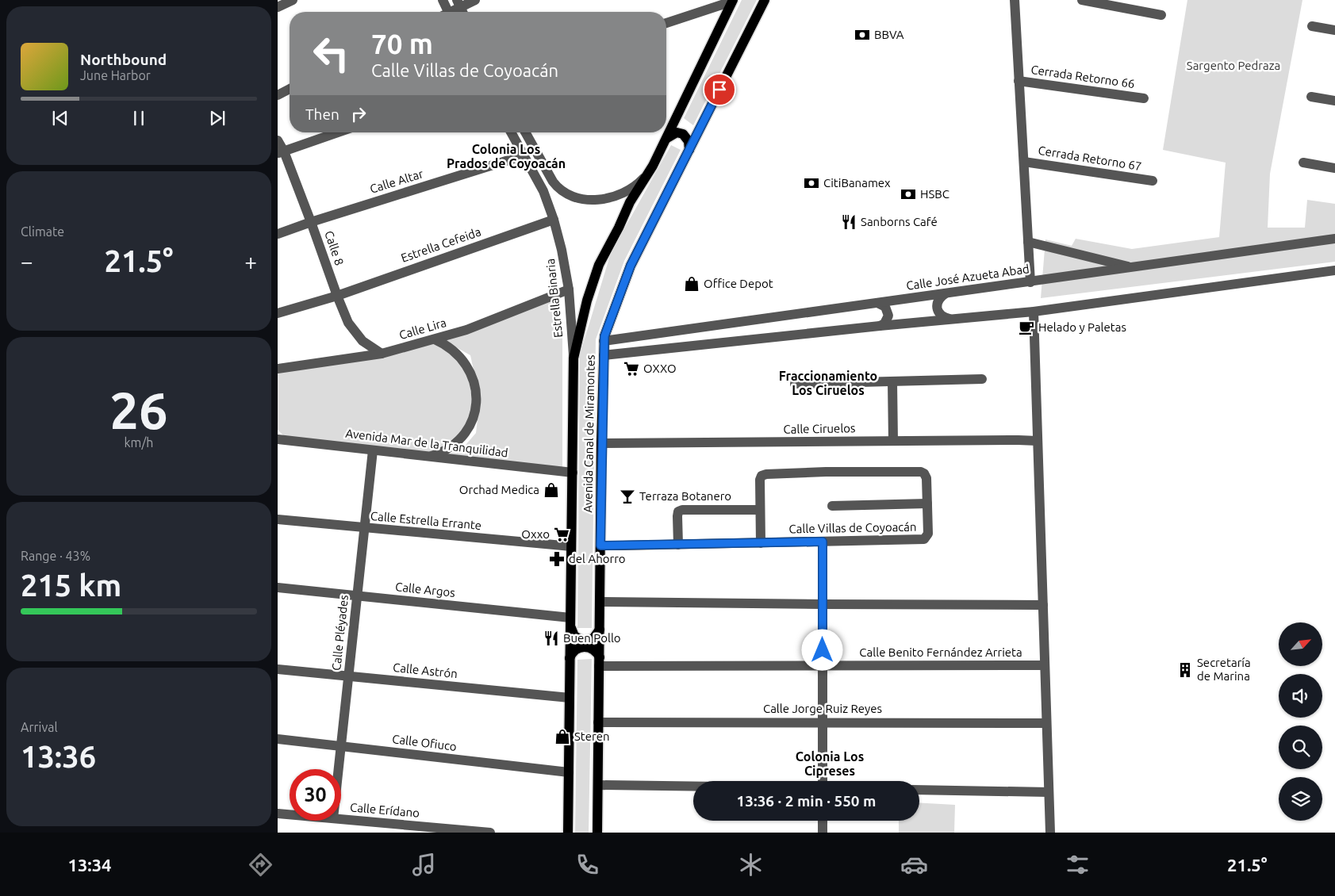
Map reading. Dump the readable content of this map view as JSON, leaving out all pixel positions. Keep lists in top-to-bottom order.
{
  "streets": {
    "main road": ["Avenida Canal de Miramontes"],
    "street": [
      "Cerrada Retorno 66",
      "Cerrada Retorno 67",
      "Calle Altar",
      "Estrella Cefeida",
      "Calle 8",
      "Calle José Azueta Abad",
      "Estrella Binaria",
      "Calle Lira",
      "Calle Ciruelos",
      "Avenida Mar de la Tranquilidad",
      "Calle Estrella Errante",
      "Calle Villas de Coyoacán",
      "Calle Argos",
      "Calle Pléyades",
      "Calle Benito Fernández Arrieta",
      "Calle Astrón",
      "Calle Jorge Ruiz Reyes",
      "Calle Ofiuco",
      "Calle Erídano"
    ]
  },
  "crossings": [
    ["Calle Altar", "Calle 8"],
    ["Calle Altar", "Estrella Binaria"],
    ["Estrella Cefeida", "Calle 8"],
    ["Estrella Cefeida", "Estrella Binaria"],
    ["Calle 8", "Calle Lira"],
    ["Calle José Azueta Abad", "Avenida Canal de Miramontes"],
    ["Estrella Binaria", "Calle Lira"],
    ["Estrella Binaria", "Avenida Canal de Miramontes"],
    ["Calle Ciruelos", "Avenida Canal de Miramontes"],
    ["Avenida Canal de Miramontes", "Avenida Mar de la Tranquilidad"],
    ["Avenida Canal de Miramontes", "Calle Estrella Errante"],
    ["Avenida Canal de Miramontes", "Calle Villas de Coyoacán"],
    ["Avenida Canal de Miramontes", "Calle Argos"],
    ["Avenida Canal de Miramontes", "Calle Benito Fernández Arrieta"],
    ["Avenida Canal de Miramontes", "Calle Astrón"],
    ["Avenida Canal de Miramontes", "Calle Jorge Ruiz Reyes"],
    ["Avenida Canal de Miramontes", "Calle Ofiuco"],
    ["Avenida Mar de la Tranquilidad", "Calle Pléyades"],
    ["Calle Estrella Errante", "Calle Pléyades"],
    ["Calle Argos", "Calle Pléyades"],
    ["Calle Pléyades", "Calle Astrón"],
    ["Calle Pléyades", "Calle Ofiuco"]
  ],
  "districts": ["Colonia Los Prados de Coyoacán", "Fraccionamiento Los Ciruelos", "Colonia Los Cipreses"],
  "parks": ["Sargento Pedraza"],
  "places": {
    "bank": ["BBVA", "CitiBanamex", "HSBC"],
    "restaurant": ["Sanborns Café", "Buen Pollo"],
    "shop": ["Office Depot", "Orchad Medica", "Steren"],
    "cafe": ["Helado y Paletas"],
    "supermarket": ["OXXO", "Oxxo"],
    "bar": ["Terraza Botanero"],
    "pharmacy": ["del Ahorro"],
    "building": ["Secretaría de Marina"]
  },
  "north": "top right",
  "page": {
    "turn": ["70 m", "Calle Villas de Coyoacán"],
    "song": ["Northbound", "June Harbor"],
    "then": "Then",
    "tile": [
      "Climate",
      ["26", "km/h"],
      ["Range · 43%", "215 km"],
      ["Arrival", "13:36"]
    ],
    "heat": ["−", "21.5°", "+"],
    "limit": "30",
    "trip": "13:36 · 2 min · 550 m",
    "tabs": ["13:34", "21.5°"]
  }
}
